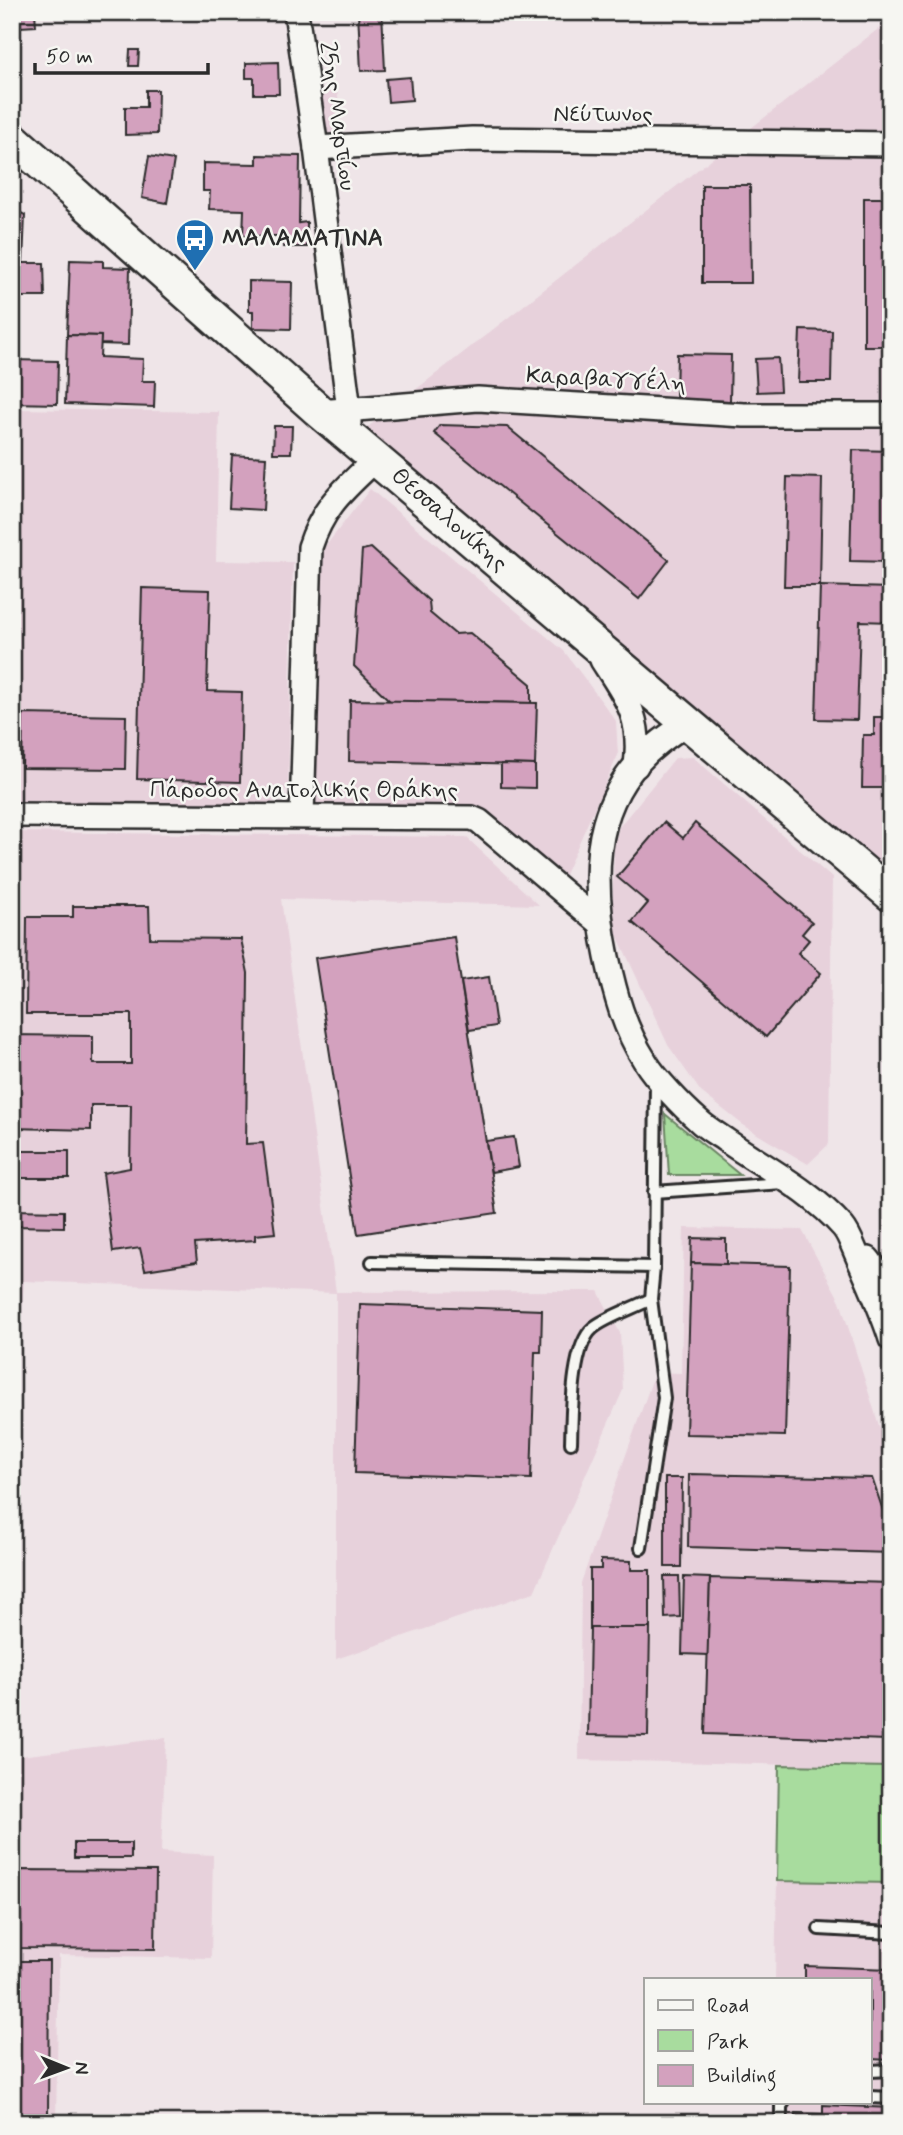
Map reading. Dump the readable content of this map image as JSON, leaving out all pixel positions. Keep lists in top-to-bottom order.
{
  "streets": {
    "main road": ["Θεσσαλονίκης"],
    "street": [
      "Νεύτωνος",
      "25ης Μαρτίου",
      "Καραβαγγέλη",
      "Πάροδος Ανατολικής Θράκης"
    ]
  },
  "crossings": [
    ["Νεύτωνος", "25ης Μαρτίου"],
    ["25ης Μαρτίου", "Καραβαγγέλη"],
    ["25ης Μαρτίου", "Θεσσαλονίκης"],
    ["Καραβαγγέλη", "Θεσσαλονίκης"]
  ],
  "places": {
    "bus stop": ["ΜΑΛΑΜΑΤΙΝΑ"]
  },
  "legend": ["Road", "Park", "Building"],
  "scale_bar": "50 m",
  "north": "right"
}
